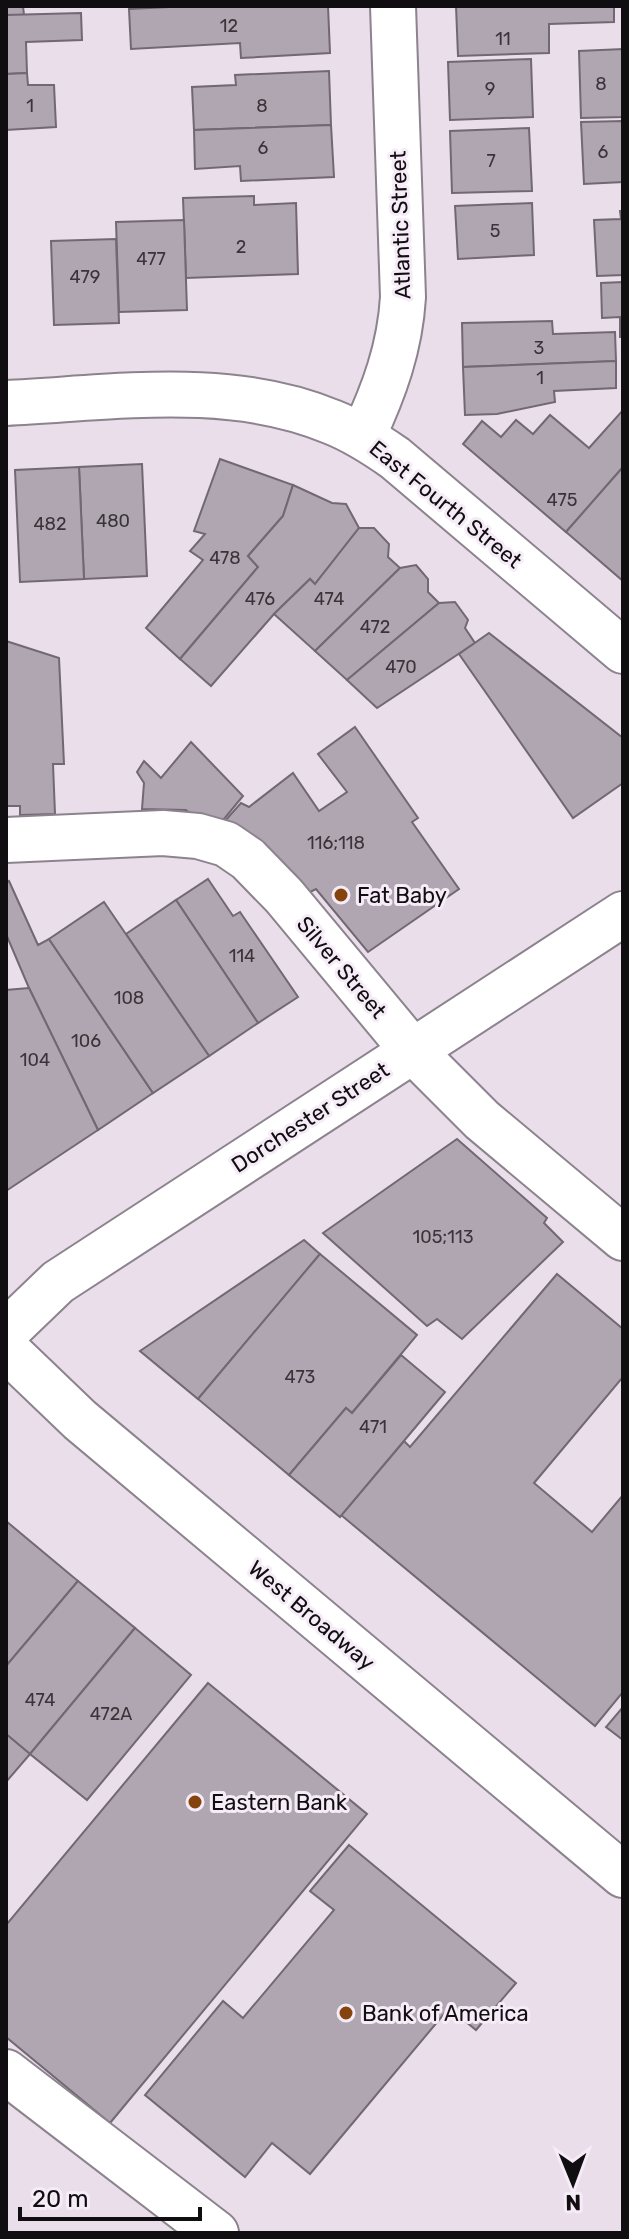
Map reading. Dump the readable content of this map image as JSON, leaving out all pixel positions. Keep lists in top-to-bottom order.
{
  "streets": {
    "street": [
      "Atlantic Street",
      "East Fourth Street",
      "Silver Street",
      "Dorchester Street",
      "West Broadway"
    ]
  },
  "crossings": [
    ["Atlantic Street", "East Fourth Street"],
    ["Silver Street", "Dorchester Street"]
  ],
  "places": ["Fat Baby", "Eastern Bank", "Bank of America"],
  "house_numbers": [
    "12",
    "11",
    "8",
    "9",
    "1",
    "8",
    "6",
    "6",
    "7",
    "5",
    "2",
    "477",
    "479",
    "3",
    "1",
    "475",
    "480",
    "482",
    "478",
    "476",
    "474",
    "472",
    "470",
    "116;118",
    "114",
    "108",
    "106",
    "104",
    "105;113",
    "473",
    "471",
    "474",
    "472A"
  ],
  "scale_bar": "20 m",
  "north": "bottom"
}
